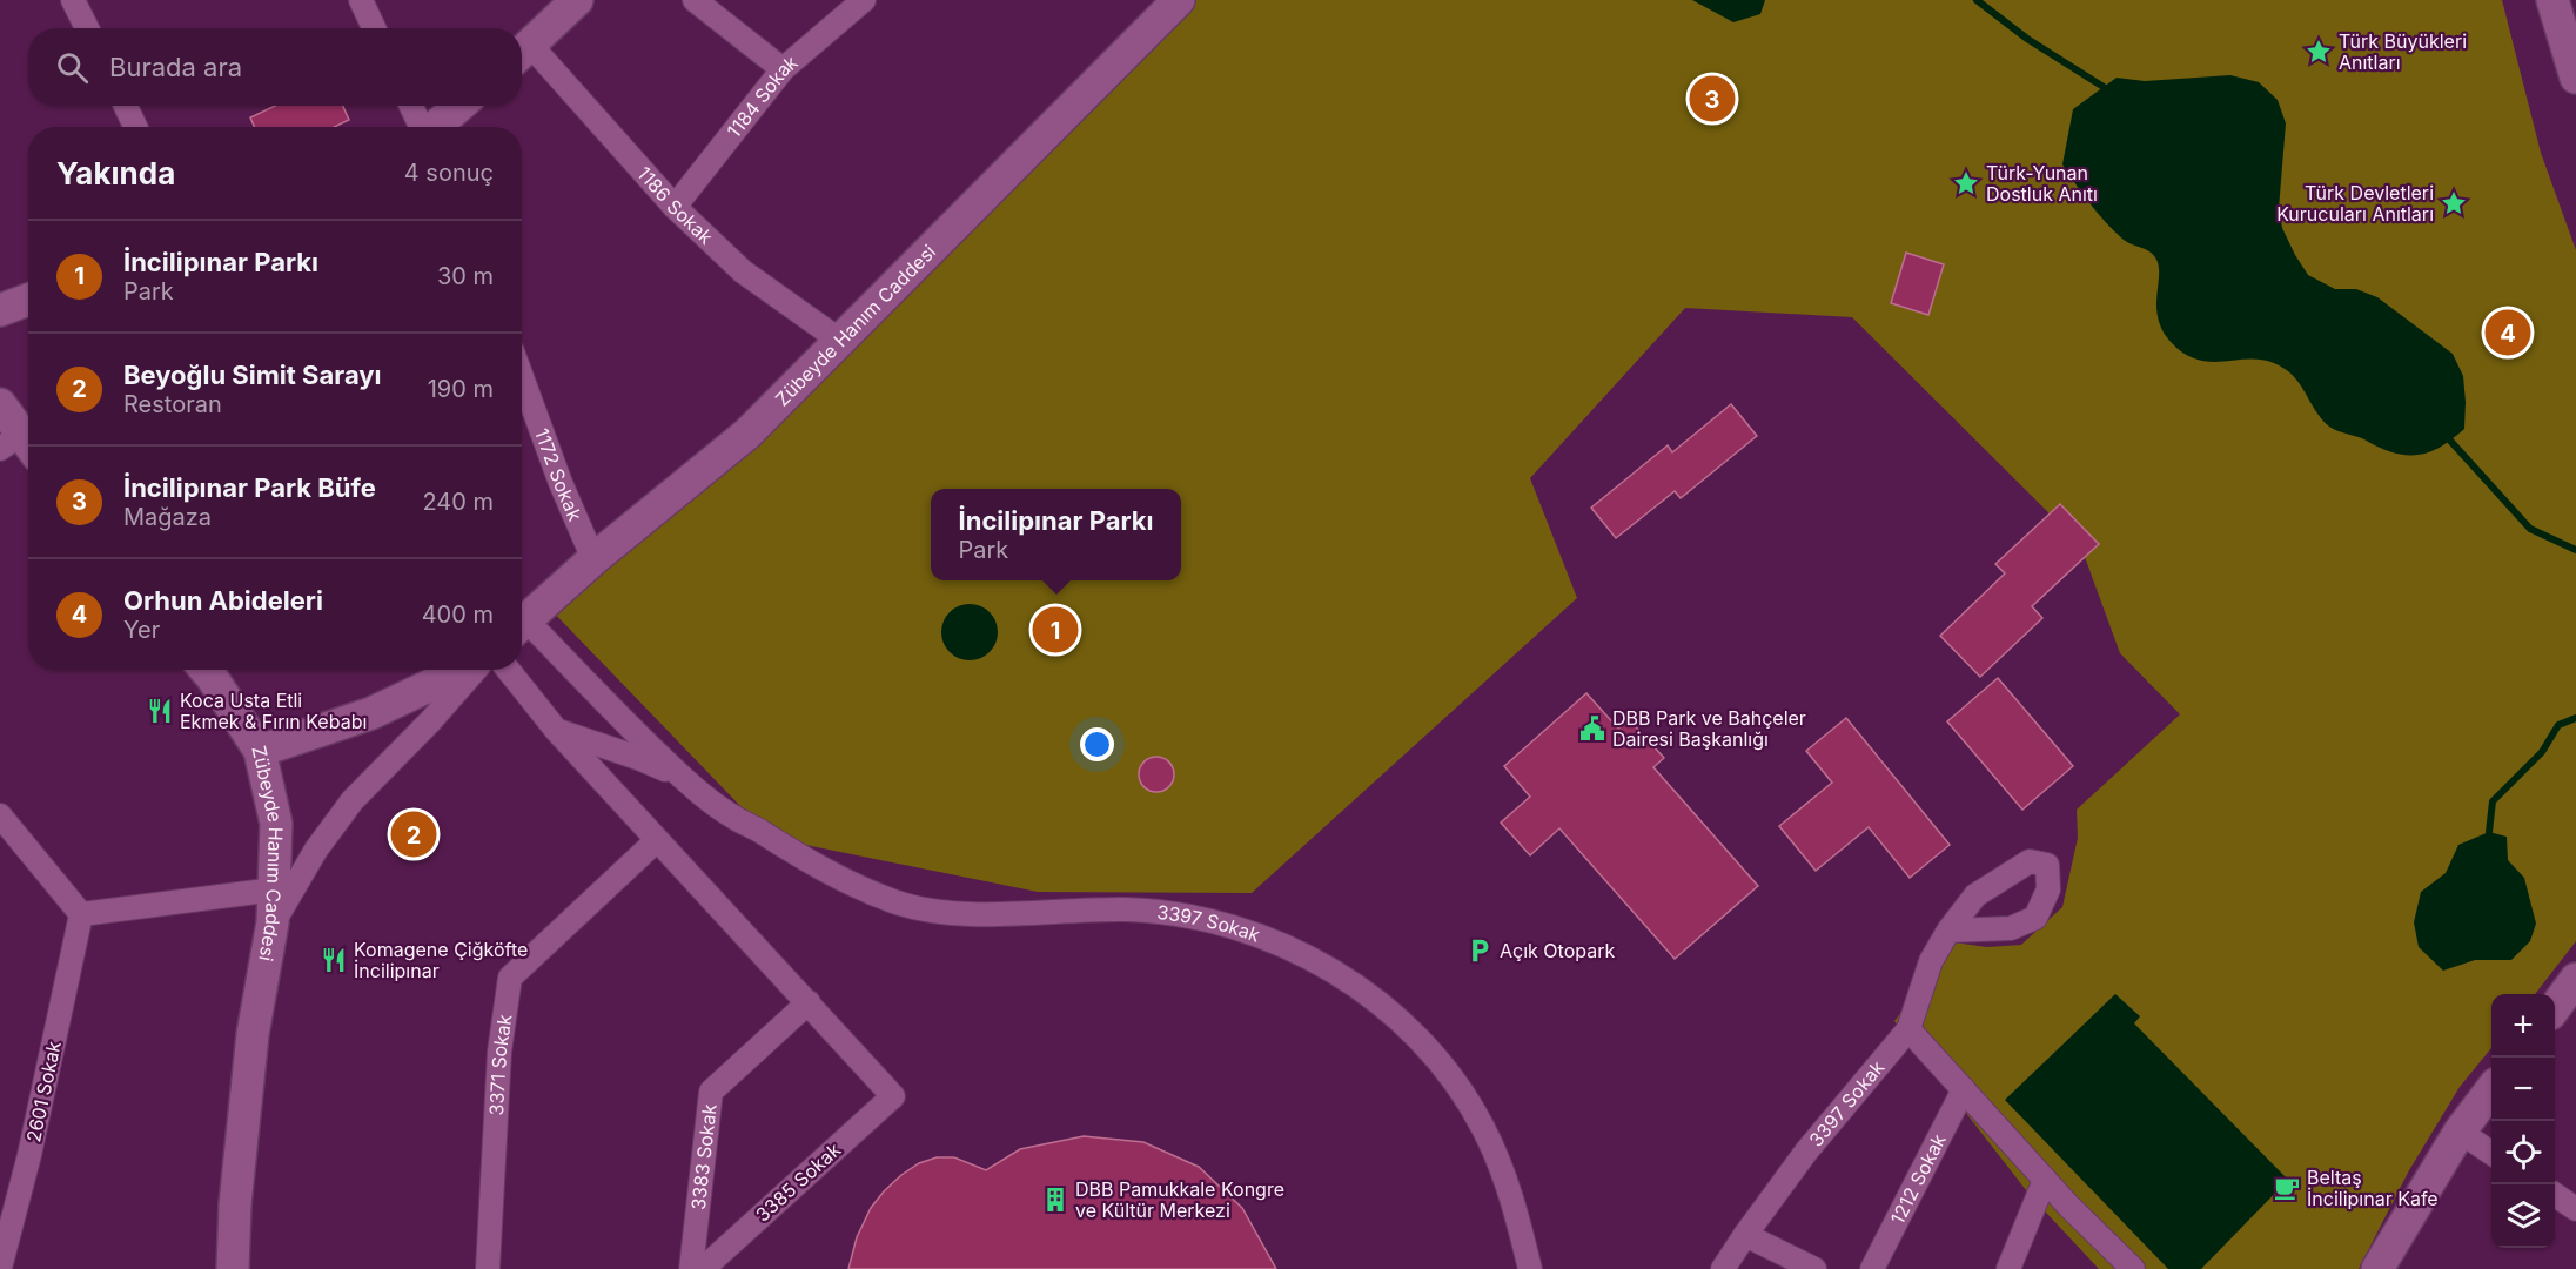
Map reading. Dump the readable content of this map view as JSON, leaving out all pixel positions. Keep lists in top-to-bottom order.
{
  "streets": {
    "main road": ["Zübeyde Hanım Caddesi"],
    "street": [
      "1184 Sokak",
      "1186 Sokak",
      "1172 Sokak",
      "3397 Sokak",
      "3371 Sokak",
      "2601 Sokak",
      "3383 Sokak",
      "1212 Sokak",
      "3385 Sokak"
    ]
  },
  "crossings": [
    ["1184 Sokak", "1186 Sokak"],
    ["1186 Sokak", "Zübeyde Hanım Caddesi"],
    ["Zübeyde Hanım Caddesi", "1172 Sokak"],
    ["3383 Sokak", "3385 Sokak"]
  ],
  "places": {
    "place": ["Türk Büyükleri Anıtları", "Türk-Yunan Dostluk Anıtı", "Türk Devletleri Kurucuları Anıtları"],
    "restaurant": ["Koca Usta Etli Ekmek & Fırın Kebabı", "Komagene Çiğköfte İncilipınar"],
    "public building": ["DBB Park ve Bahçeler Dairesi Başkanlığı"],
    "parking": ["Açık Otopark"],
    "cafe": ["Beltaş İncilipınar Kafe"],
    "building": ["DBB Pamukkale Kongre ve Kültür Merkezi"]
  },
  "page": {
    "search": "Burada ara",
    "pins": [
      "3",
      "4",
      "1",
      "2"
    ],
    "heading": ["Yakında", "4 sonuç"],
    "list": [
      {
        "mark": "1",
        "name": "İncilipınar Parkı",
        "note": "Park",
        "value": "30 m"
      },
      {
        "mark": "2",
        "name": "Beyoğlu Simit Sarayı",
        "note": "Restoran",
        "value": "190 m"
      },
      {
        "mark": "3",
        "name": "İncilipınar Park Büfe",
        "note": "Mağaza",
        "value": "240 m"
      },
      {
        "mark": "4",
        "name": "Orhun Abideleri",
        "note": "Yer",
        "value": "400 m"
      }
    ],
    "popup": ["İncilipınar Parkı", "Park"],
    "map_buttons": ["+", "−"]
  }
}
